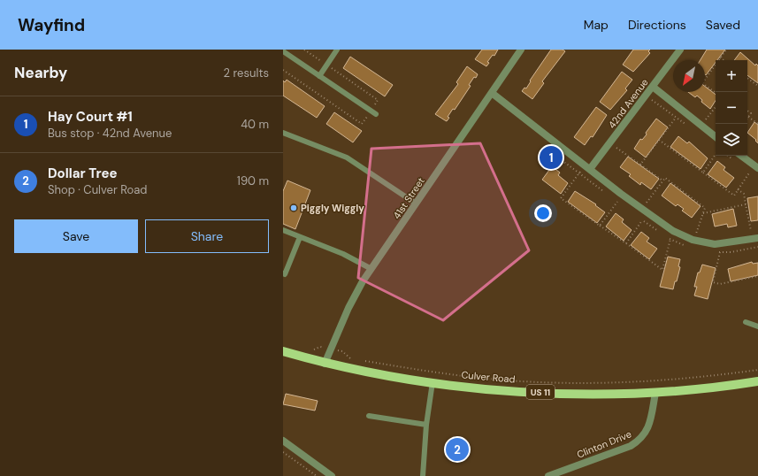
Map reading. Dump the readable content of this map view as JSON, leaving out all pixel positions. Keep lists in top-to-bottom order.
{
  "streets": {
    "main road": ["Culver Road", "US 11"],
    "street": ["42nd Avenue", "41st Street", "Clinton Drive"]
  },
  "crossings": [
    ["41st Street", "Culver Road"],
    ["Culver Road", "Clinton Drive"]
  ],
  "places": ["Piggly Wiggly"],
  "north": "bottom left",
  "page": {
    "header": "Wayfind",
    "nav": ["Map", "Directions", "Saved"],
    "heading": ["Nearby", "2 results"],
    "map_buttons": ["+", "−"],
    "list": [
      {
        "mark": "1",
        "name": "Hay Court #1",
        "note": "Bus stop · 42nd Avenue",
        "value": "40 m"
      },
      {
        "mark": "2",
        "name": "Dollar Tree",
        "note": "Shop · Culver Road",
        "value": "190 m"
      }
    ],
    "pins": ["1", "2"],
    "buttons": ["Save", "Share"]
  }
}
